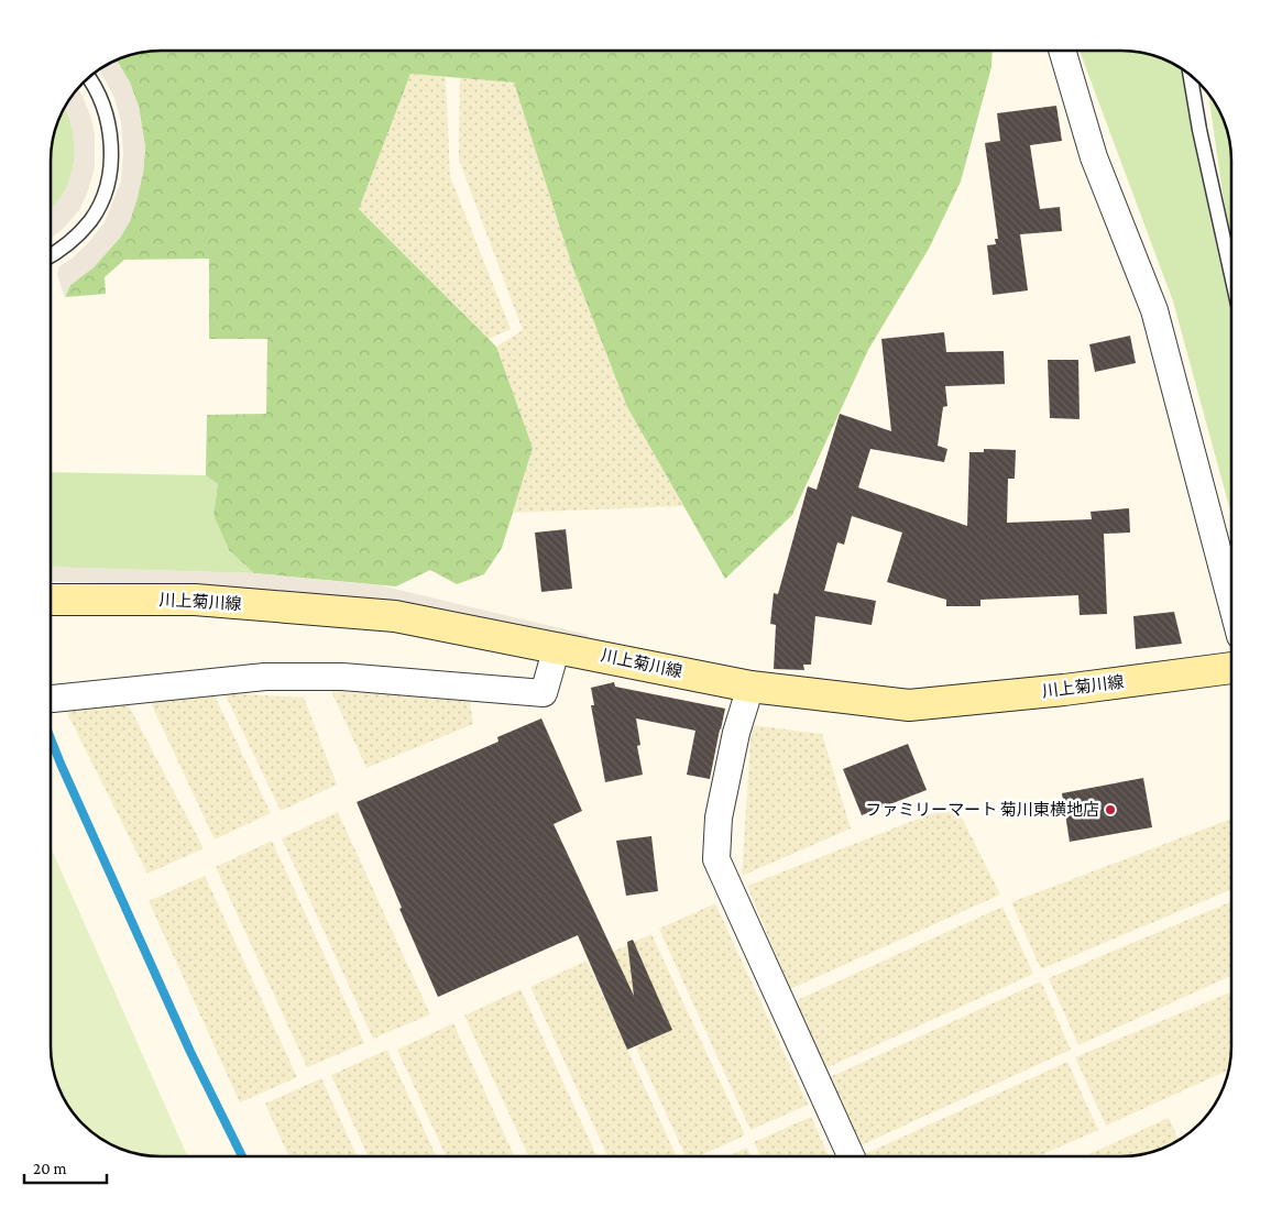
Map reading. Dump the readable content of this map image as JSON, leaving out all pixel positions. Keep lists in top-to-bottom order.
{
  "streets": {
    "main road": ["川上菊川線"]
  },
  "places": ["ファミリーマート 菊川東横地店"],
  "scale_bar": "20 m"
}
